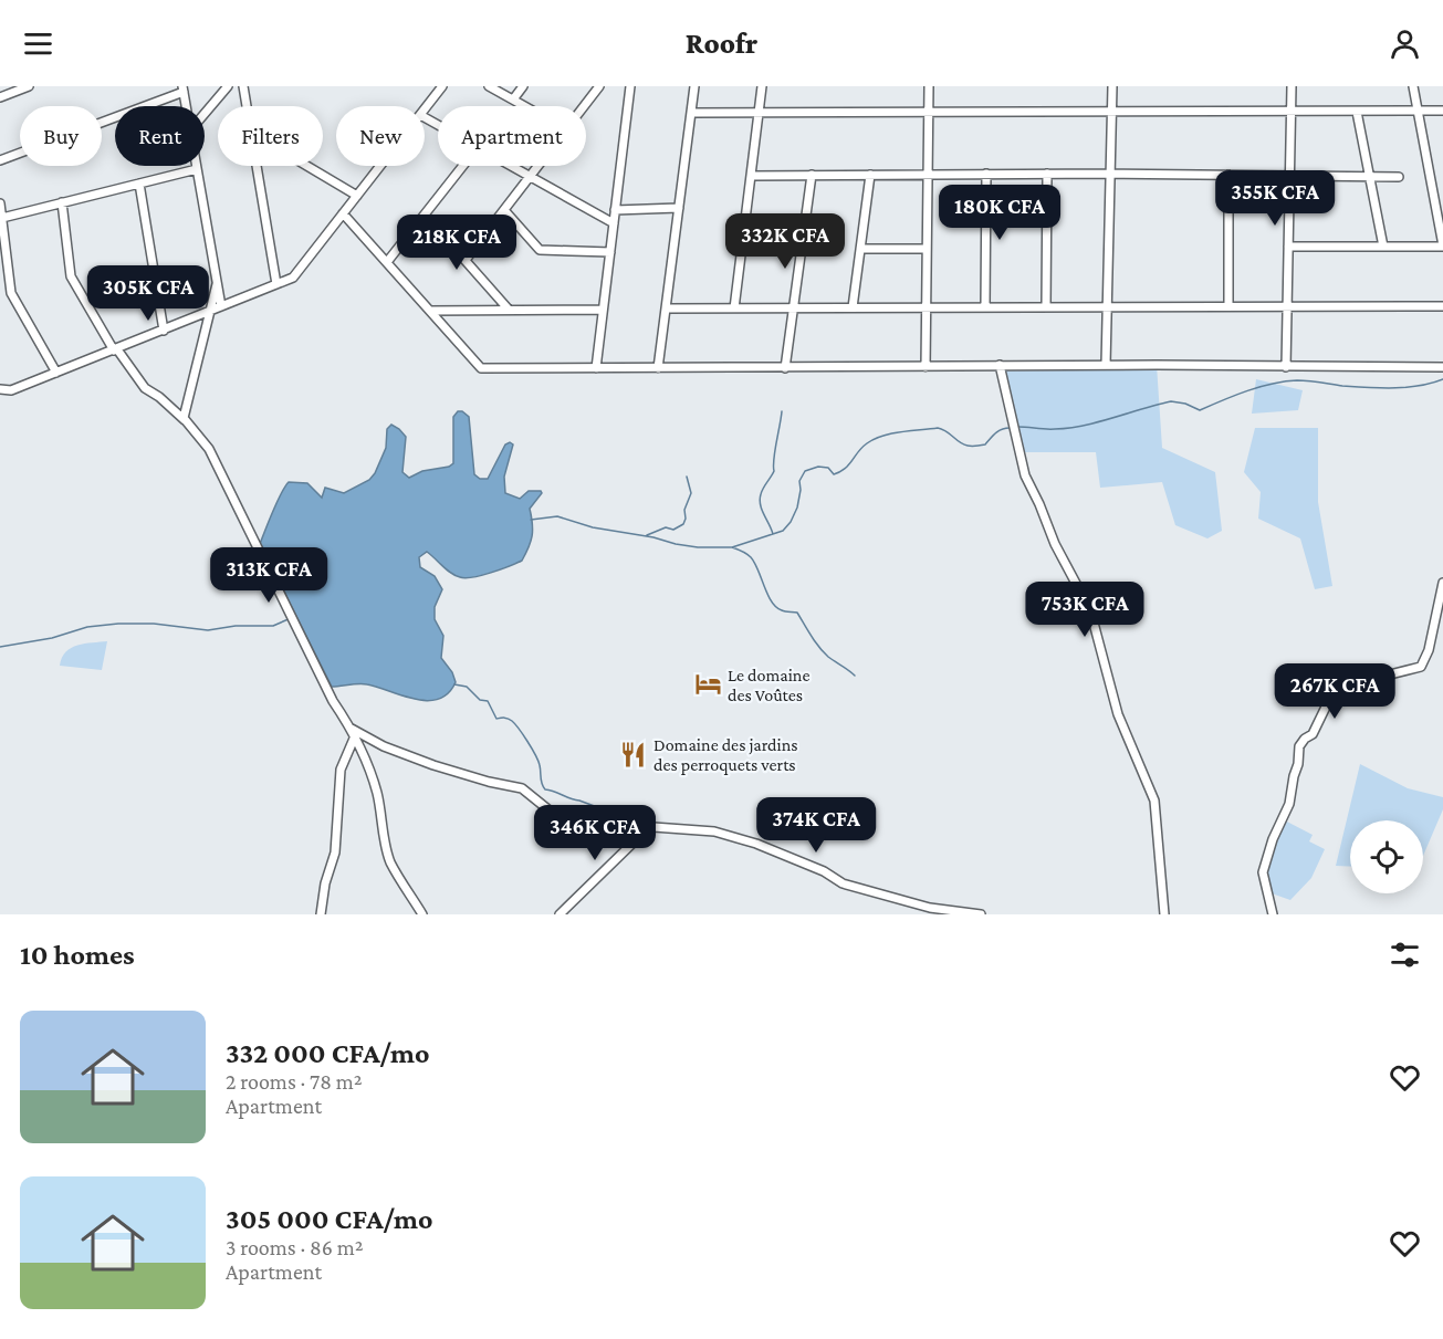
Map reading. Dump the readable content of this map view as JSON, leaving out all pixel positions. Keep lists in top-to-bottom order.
{
  "places": {
    "hotel": ["Le domaine des Voûtes"],
    "restaurant": ["Domaine des jardins des perroquets verts"]
  },
  "page": {
    "header": "Roofr",
    "chip": [
      "Buy",
      "Rent",
      "Filters",
      "New",
      "Apartment"
    ],
    "price": [
      "355K CFA",
      "180K CFA",
      "332K CFA",
      "218K CFA",
      "305K CFA",
      "313K CFA",
      "753K CFA",
      "267K CFA",
      "374K CFA",
      "346K CFA"
    ],
    "heading": "10 homes",
    "list": [
      {
        "name": "332 000 CFA/mo",
        "note": "2 rooms · 78 m² · Apartment"
      },
      {
        "name": "305 000 CFA/mo",
        "note": "3 rooms · 86 m² · Apartment"
      }
    ]
  }
}
